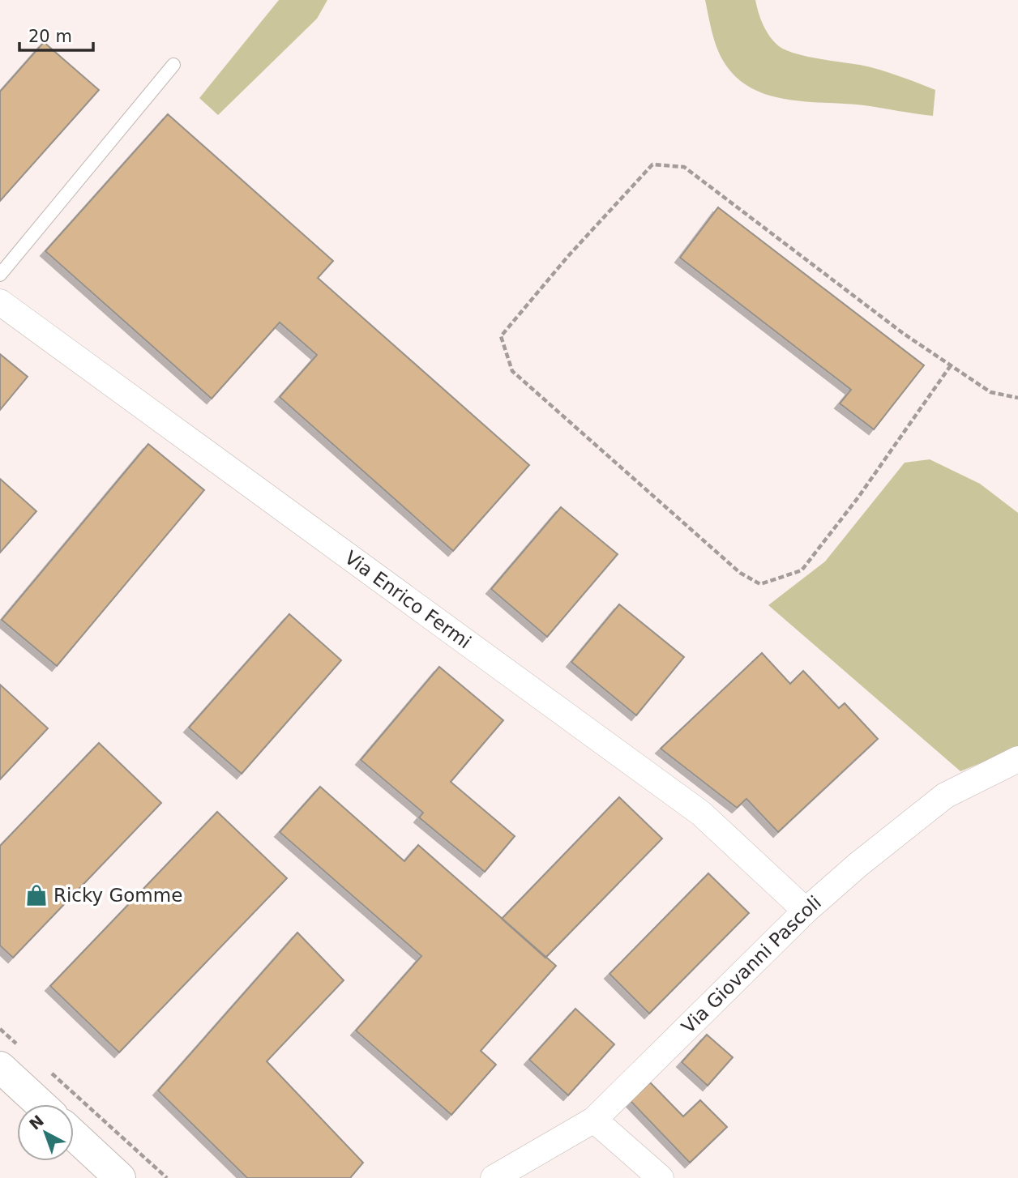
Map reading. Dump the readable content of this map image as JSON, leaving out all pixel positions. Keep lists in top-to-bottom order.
{
  "streets": {
    "street": ["Via Enrico Fermi", "Via Giovanni Pascoli"]
  },
  "crossings": [
    ["Via Enrico Fermi", "Via Giovanni Pascoli"]
  ],
  "places": {
    "shop": ["Ricky Gomme"]
  },
  "scale_bar": "20 m",
  "north": "top left"
}
